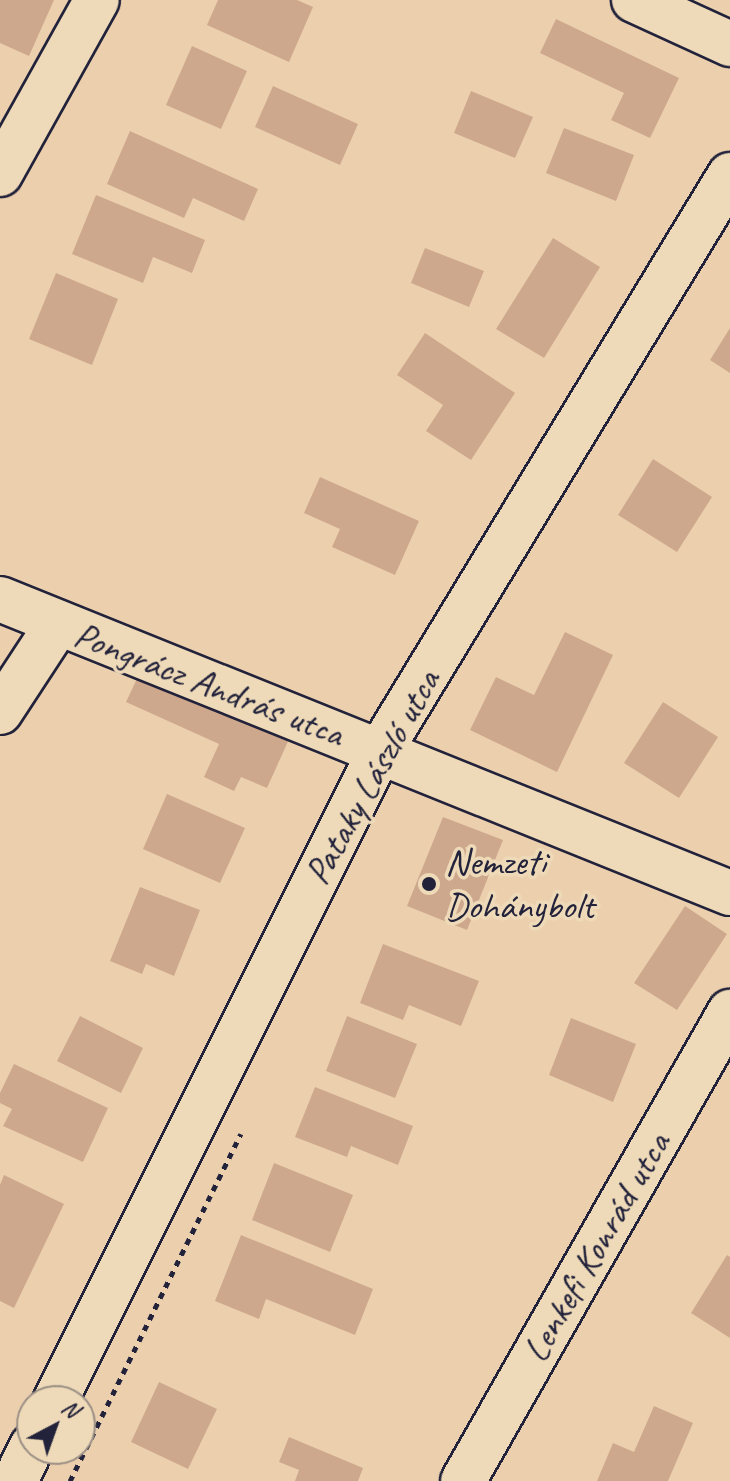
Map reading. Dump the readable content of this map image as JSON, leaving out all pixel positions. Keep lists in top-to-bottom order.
{
  "streets": {
    "street": ["Pongrácz András utca", "Pataky László utca", "Lenkefi Konrád utca"]
  },
  "crossings": [
    ["Pongrácz András utca", "Pataky László utca"]
  ],
  "places": ["Nemzeti Dohánybolt"],
  "north": "top right"
}
